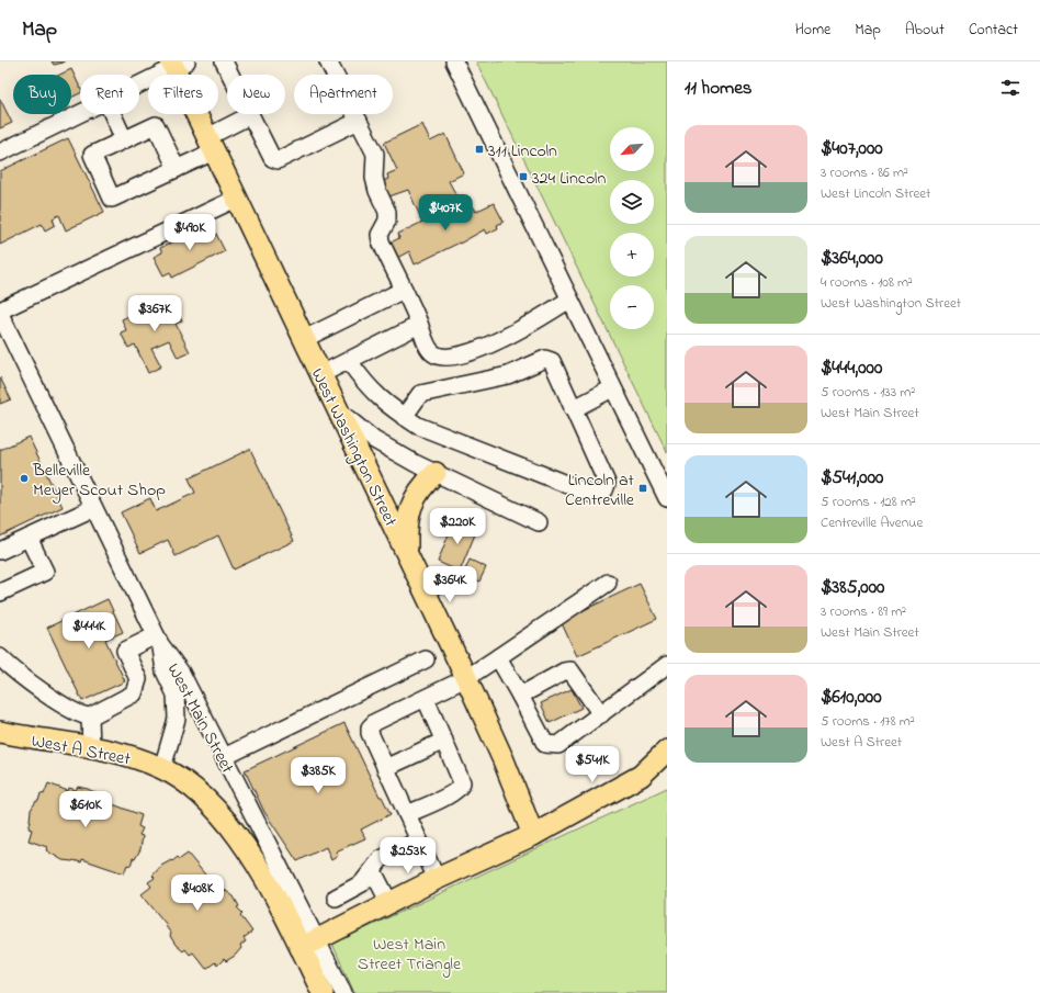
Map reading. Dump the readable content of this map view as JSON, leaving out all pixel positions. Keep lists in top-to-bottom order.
{
  "streets": {
    "main road": ["West Washington Street", "West Main Street", "West A Street"]
  },
  "crossings": [
    ["West Main Street", "West A Street"]
  ],
  "parks": ["West Main Street Triangle"],
  "places": {
    "transit": ["311 Lincoln", "324 Lincoln", "Lincoln at Centreville"],
    "other": ["Belleville Meyer Scout Shop"]
  },
  "north": "bottom left",
  "page": {
    "header": "Map",
    "nav": [
      "Home",
      "Map",
      "About",
      "Contact"
    ],
    "heading": "11 homes",
    "chip": [
      "Buy",
      "Rent",
      "Filters",
      "New",
      "Apartment"
    ],
    "list": [
      {
        "name": "$407,000",
        "note": "3 rooms · 86 m² · West Lincoln Street"
      },
      {
        "name": "$364,000",
        "note": "4 rooms · 108 m² · West Washington Street"
      },
      {
        "name": "$444,000",
        "note": "5 rooms · 133 m² · West Main Street"
      },
      {
        "name": "$541,000",
        "note": "5 rooms · 128 m² · Centreville Avenue"
      },
      {
        "name": "$385,000",
        "note": "3 rooms · 89 m² · West Main Street"
      },
      {
        "name": "$610,000",
        "note": "5 rooms · 178 m² · West A Street"
      }
    ],
    "map_buttons": ["+", "−"],
    "price": [
      "$407K",
      "$490K",
      "$367K",
      "$220K",
      "$364K",
      "$444K",
      "$541K",
      "$385K",
      "$610K",
      "$253K",
      "$408K"
    ]
  }
}
